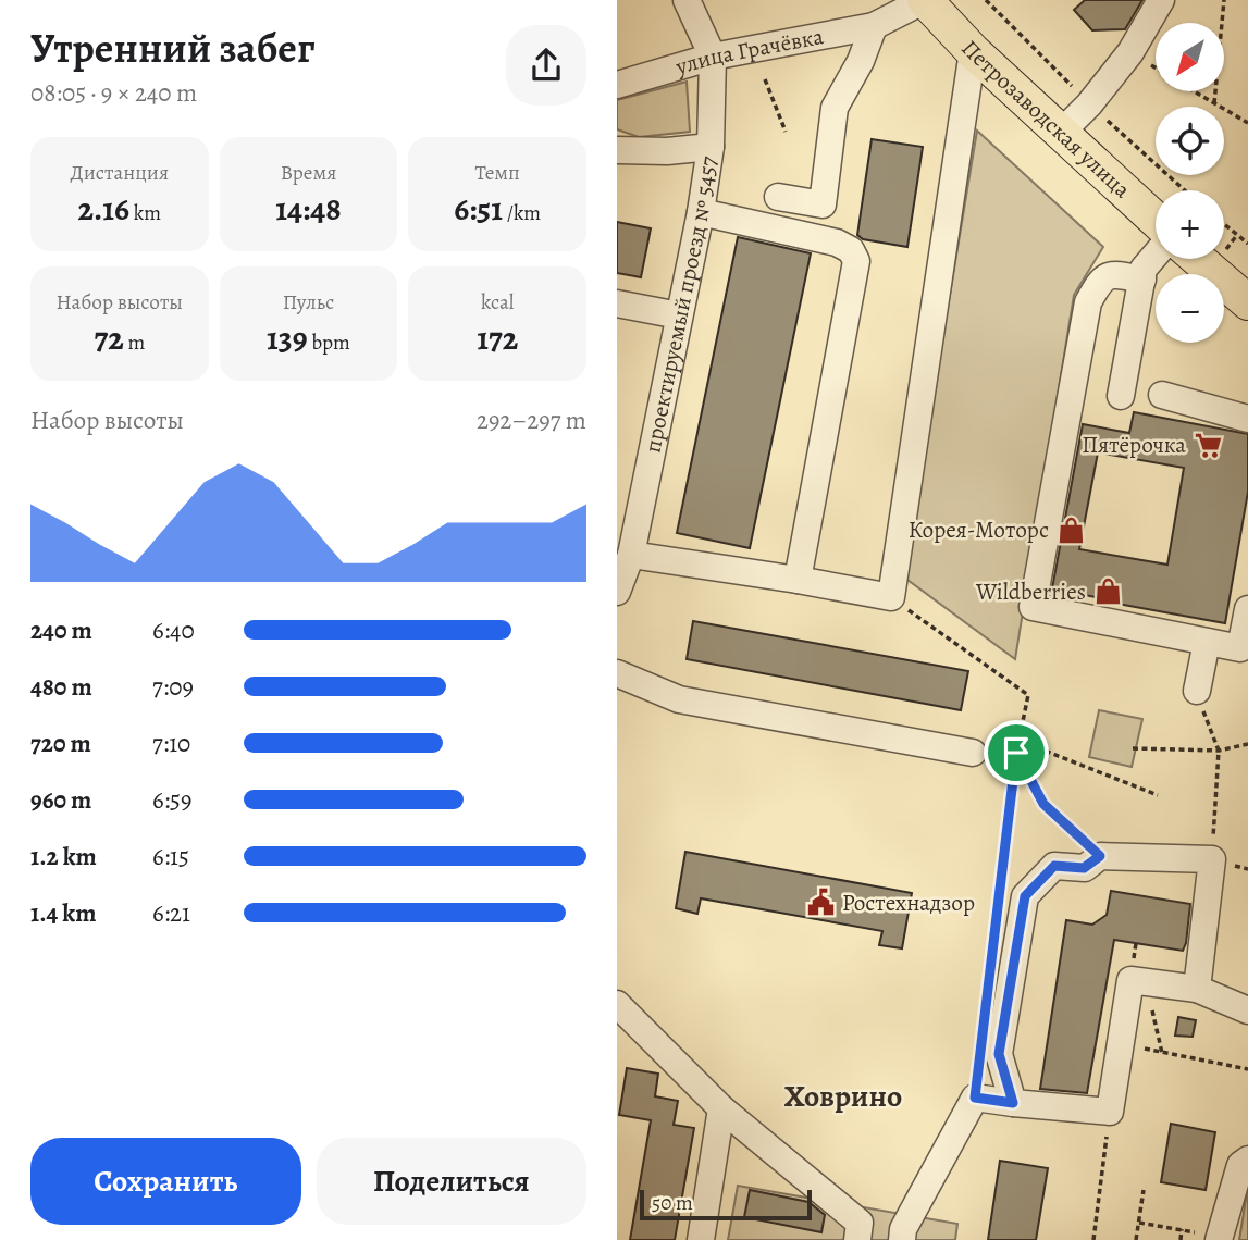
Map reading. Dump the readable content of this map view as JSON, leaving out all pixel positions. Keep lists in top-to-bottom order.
{
  "streets": {
    "main road": ["Петрозаводская улица"],
    "street": ["улица Грачёвка", "проектируемый проезд № 5457"]
  },
  "crossings": [
    ["улица Грачёвка", "Петрозаводская улица"],
    ["улица Грачёвка", "проектируемый проезд № 5457"]
  ],
  "districts": ["Ховрино"],
  "places": {
    "supermarket": ["Пятёрочка"],
    "shop": ["Корея-Моторс", "Wildberries"],
    "public building": ["Ростехнадзор"]
  },
  "scale_bar": "50 m",
  "north": "bottom left",
  "page": {
    "heading": ["Утренний забег", "08:05 · 9 × 240 m"],
    "map_buttons": ["+", "−"],
    "stats": [
      ["Дистанция", "2.16 km"],
      ["Время", "14:48"],
      ["Темп", "6:51 /km"],
      ["Набор высоты", "72 m"],
      ["Пульс", "139 bpm"],
      ["kcal", "172"]
    ],
    "chart": ["Набор высоты", "292–297 m"],
    "list": [
      {
        "name": "240 m",
        "note": "6:40"
      },
      {
        "name": "480 m",
        "note": "7:09"
      },
      {
        "name": "720 m",
        "note": "7:10"
      },
      {
        "name": "960 m",
        "note": "6:59"
      },
      {
        "name": "1.2 km",
        "note": "6:15"
      },
      {
        "name": "1.4 km",
        "note": "6:21"
      }
    ],
    "buttons": ["Сохранить", "Поделиться"],
    "scale": "50 m"
  }
}
